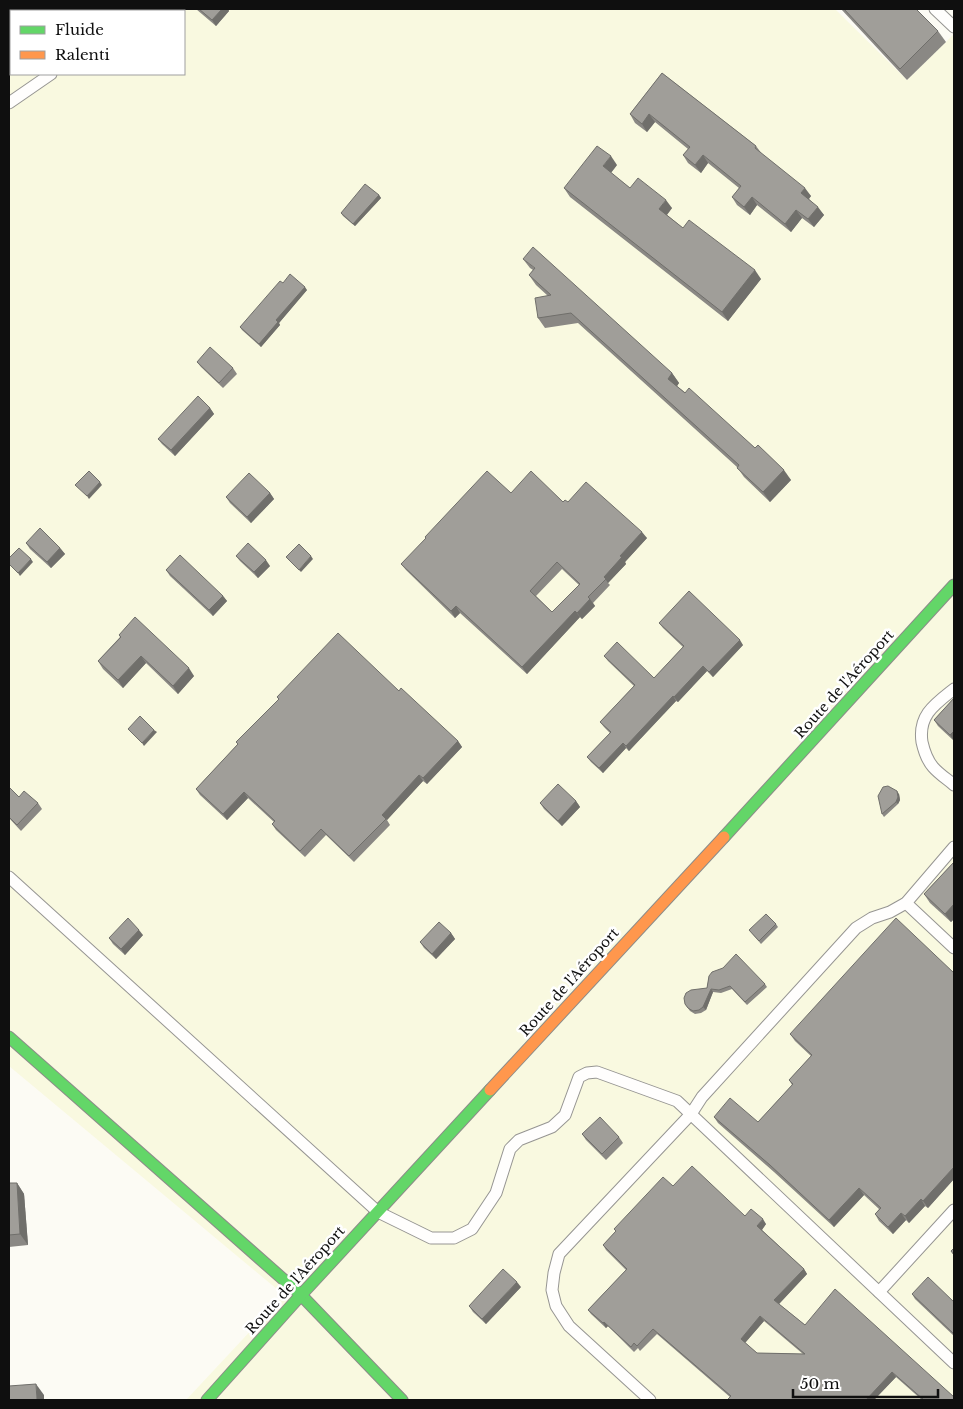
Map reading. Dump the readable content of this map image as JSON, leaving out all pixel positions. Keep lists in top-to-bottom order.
{
  "streets": {
    "street": ["Route de l'Aéroport"]
  },
  "legend": ["Fluide", "Ralenti"],
  "scale_bar": "50 m"
}
